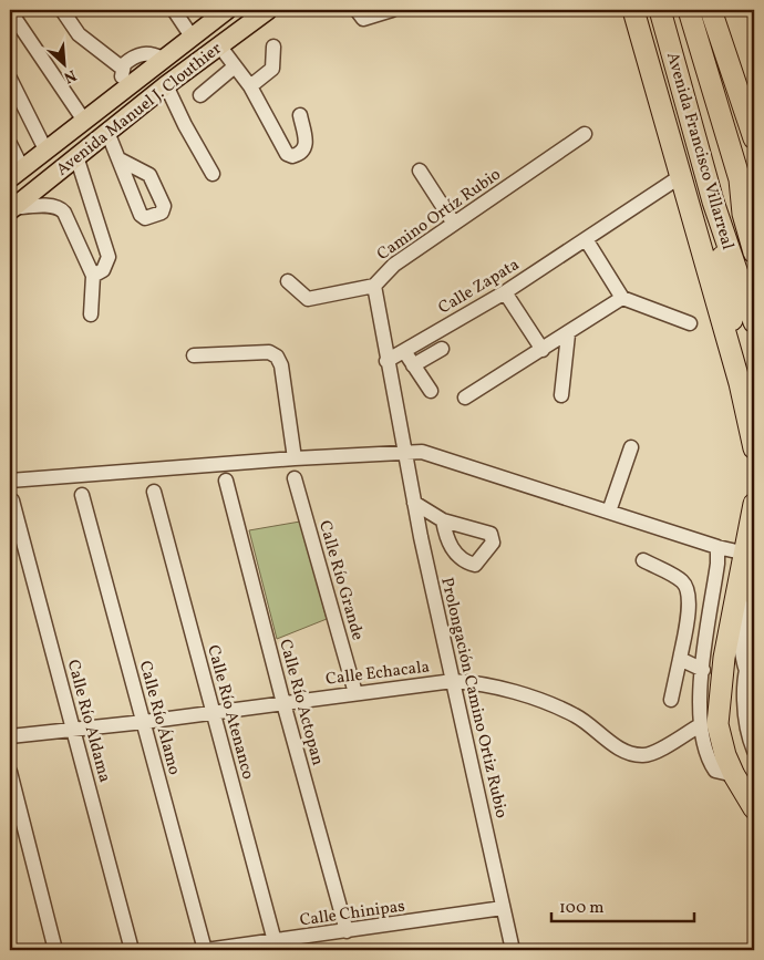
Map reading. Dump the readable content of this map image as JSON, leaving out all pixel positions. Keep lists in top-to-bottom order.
{
  "streets": {
    "highway": ["Avenida Francisco Villarreal"],
    "main road": ["Avenida Manuel J. Clouthier"],
    "street": [
      "Camino Ortíz Rubio",
      "Calle Zapata",
      "Calle Río Grande",
      "Calle Echacala",
      "Prolongación Camino Ortiz Rubio",
      "Calle Río Actopan",
      "Calle Río Atenanco",
      "Calle Río Álamo",
      "Calle Río Aldama",
      "Calle Chinipas"
    ]
  },
  "crossings": [
    ["Camino Ortíz Rubio", "Calle Zapata"],
    ["Camino Ortíz Rubio", "Prolongación Camino Ortiz Rubio"],
    ["Calle Río Grande", "Calle Echacala"],
    ["Calle Echacala", "Prolongación Camino Ortiz Rubio"],
    ["Calle Echacala", "Calle Río Actopan"],
    ["Calle Echacala", "Calle Río Atenanco"],
    ["Calle Echacala", "Calle Río Álamo"],
    ["Calle Echacala", "Calle Río Aldama"],
    ["Prolongación Camino Ortiz Rubio", "Calle Chinipas"],
    ["Calle Río Actopan", "Calle Chinipas"],
    ["Calle Río Atenanco", "Calle Chinipas"],
    ["Calle Río Álamo", "Calle Chinipas"]
  ],
  "scale_bar": "100 m",
  "north": "bottom right"
}
